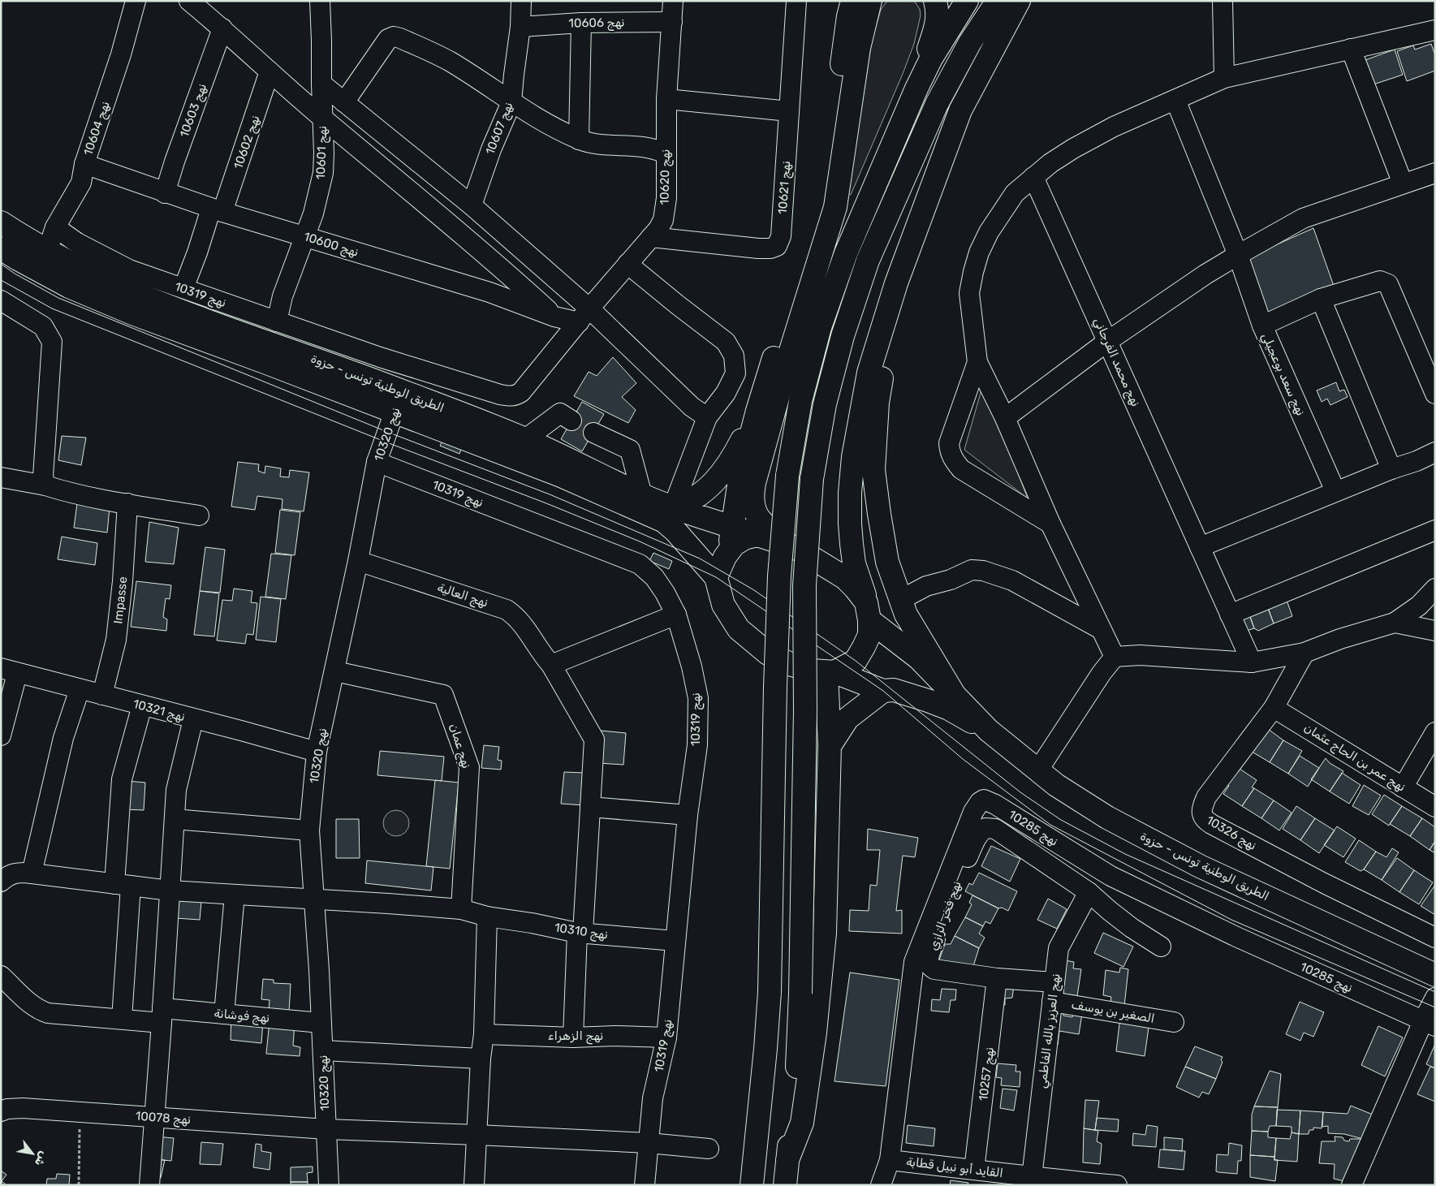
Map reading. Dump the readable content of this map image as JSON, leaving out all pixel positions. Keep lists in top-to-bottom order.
{
  "streets": {
    "main road": ["الطريق الوطنية تونس - حزوة"],
    "street": [
      "نهج 10606",
      "نهج 10603",
      "نهج 10604",
      "نهج 10607",
      "نهج 10602",
      "نهج 10601",
      "نهج 10620",
      "نهج 10621",
      "نهج 10600",
      "نهج 10319",
      "نهج محمد الفرجاني",
      "نهج سعد بوعجيلي",
      "نهج 10320",
      "نهج العالية",
      "Impasse",
      "نهج 10321",
      "نهج عمان",
      "نهج عمر بن الحاج عثمان",
      "نهج 10285",
      "نهج 10326",
      "نهج فخر الرازي",
      "نهج 10310",
      "الصغير بن يوسف",
      "نهج فوشانة",
      "نهج العزيز بالله الفاطمي",
      "نهج الزهراء",
      "نهج 10257",
      "نهج 10078",
      "القايد أبو نبيل قطابة"
    ]
  },
  "crossings": [
    ["نهج 10606", "نهج 10607"],
    ["نهج 10606", "نهج 10620"],
    ["نهج 10603", "نهج 10600"],
    ["نهج 10604", "نهج 10600"],
    ["نهج 10604", "نهج 10319"],
    ["نهج 10604", "الطريق الوطنية تونس - حزوة"],
    ["نهج 10602", "نهج 10600"],
    ["نهج 10602", "نهج 10319"],
    ["نهج 10601", "نهج 10600"],
    ["نهج 10601", "نهج 10319"],
    ["نهج 10620", "نهج 10621"],
    ["نهج 10620", "نهج 10600"],
    ["نهج 10620", "نهج 10319"],
    ["نهج 10600", "نهج 10319"],
    ["نهج 10319", "نهج 10320"],
    ["نهج 10319", "نهج 10310"],
    ["نهج 10319", "نهج الزهراء"],
    ["نهج 10319", "نهج 10078"],
    ["الطريق الوطنية تونس - حزوة", "نهج 10320"],
    ["نهج 10320", "نهج العالية"],
    ["نهج 10320", "نهج 10321"],
    ["نهج 10320", "نهج عمان"],
    ["نهج 10320", "نهج 10310"],
    ["نهج 10320", "نهج فوشانة"],
    ["نهج 10320", "نهج 10078"],
    ["نهج العالية", "نهج 10310"],
    ["نهج العالية", "نهج الزهراء"],
    ["Impasse", "نهج 10321"],
    ["نهج عمان", "نهج 10310"],
    ["نهج عمر بن الحاج عثمان", "نهج 10326"],
    ["نهج 10285", "القايد أبو نبيل قطابة"],
    ["نهج فخر الرازي", "نهج العزيز بالله الفاطمي"],
    ["نهج فخر الرازي", "نهج 10257"],
    ["الصغير بن يوسف", "نهج العزيز بالله الفاطمي"],
    ["نهج العزيز بالله الفاطمي", "القايد أبو نبيل قطابة"],
    ["نهج 10257", "القايد أبو نبيل قطابة"]
  ],
  "north": "bottom right"
}
